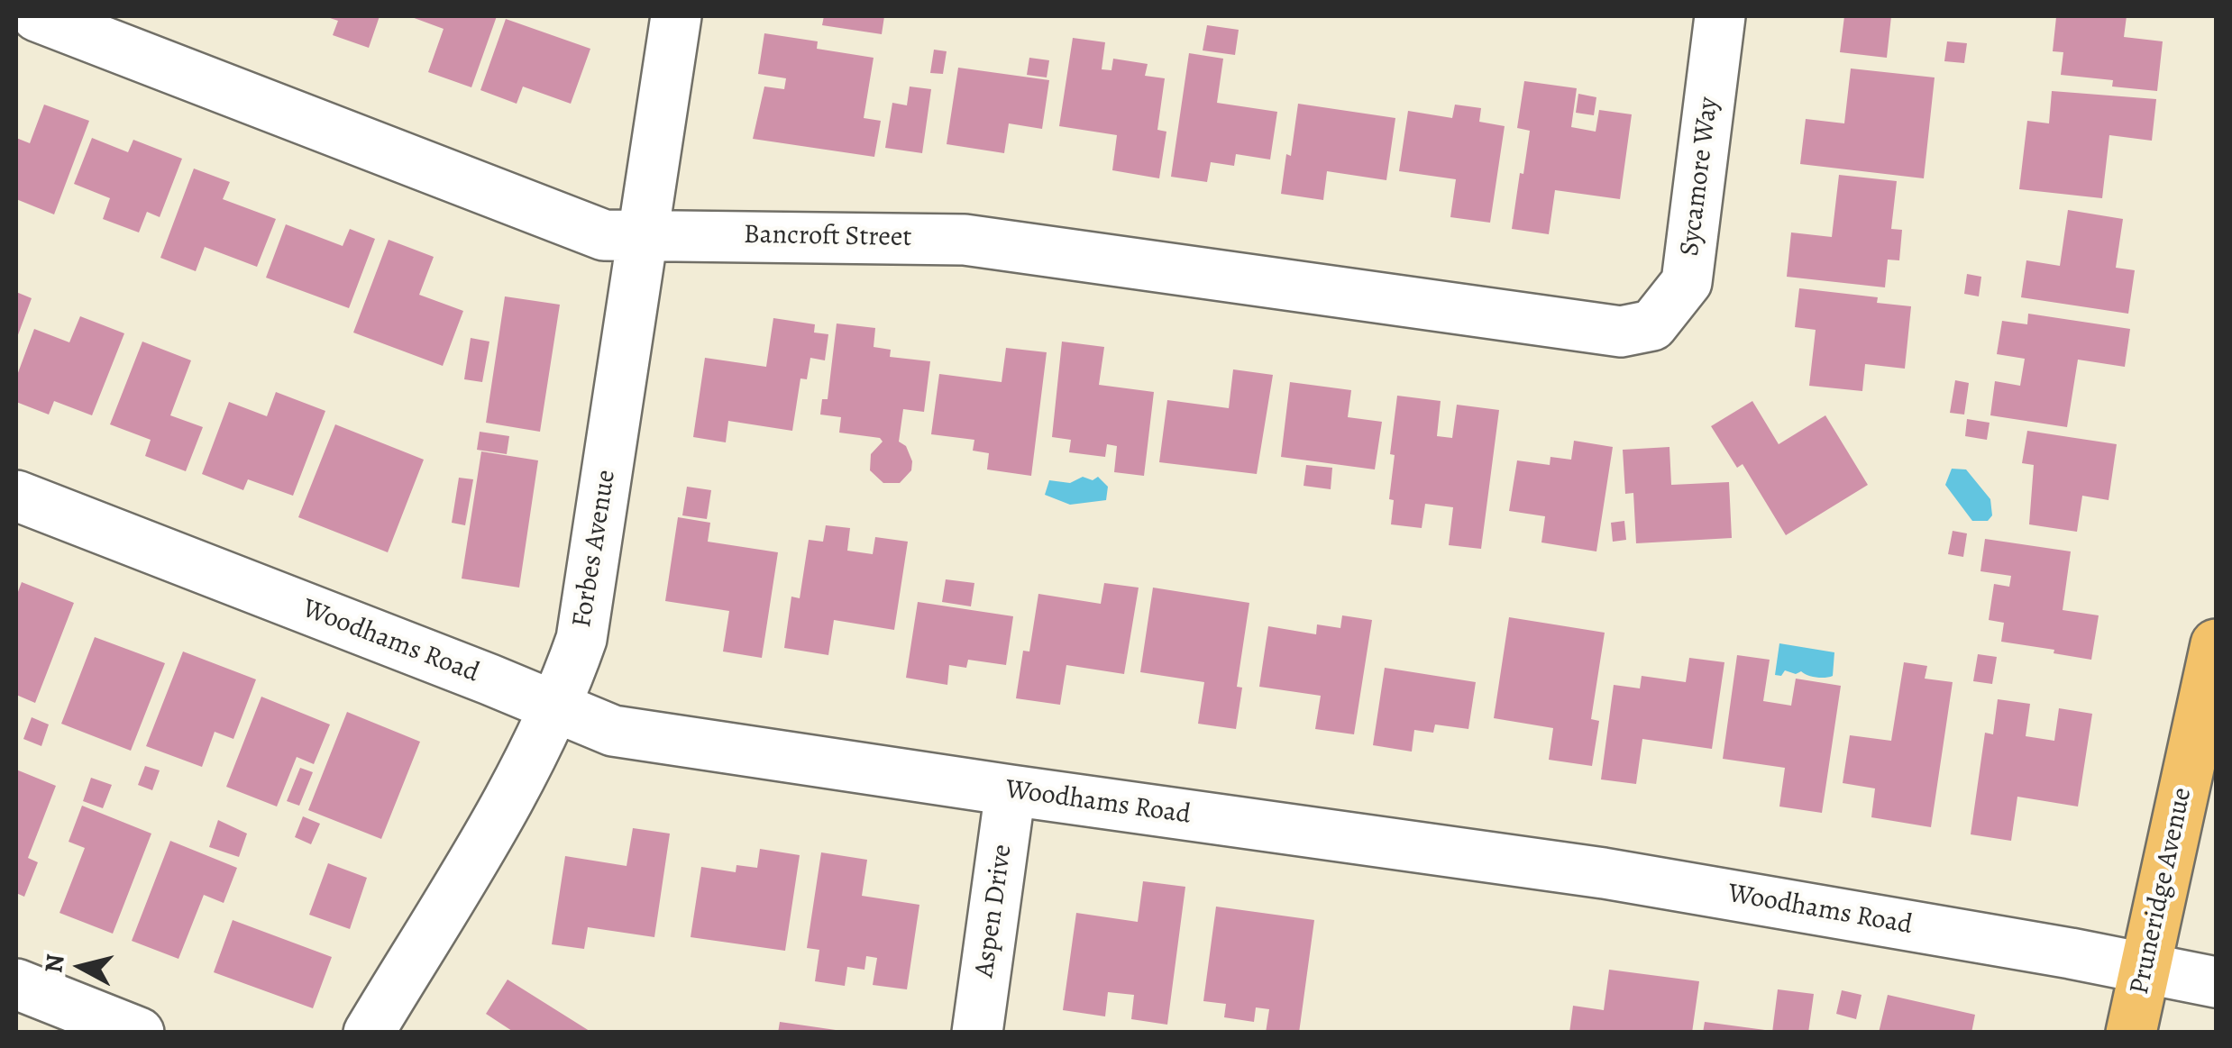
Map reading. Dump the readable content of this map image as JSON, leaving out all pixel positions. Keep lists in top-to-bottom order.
{
  "streets": {
    "main road": ["Pruneridge Avenue"],
    "street": [
      "Sycamore Way",
      "Bancroft Street",
      "Forbes Avenue",
      "Woodhams Road",
      "Aspen Drive"
    ]
  },
  "crossings": [
    ["Sycamore Way", "Bancroft Street"],
    ["Bancroft Street", "Forbes Avenue"],
    ["Forbes Avenue", "Woodhams Road"],
    ["Woodhams Road", "Pruneridge Avenue"],
    ["Woodhams Road", "Aspen Drive"]
  ],
  "north": "left"
}
